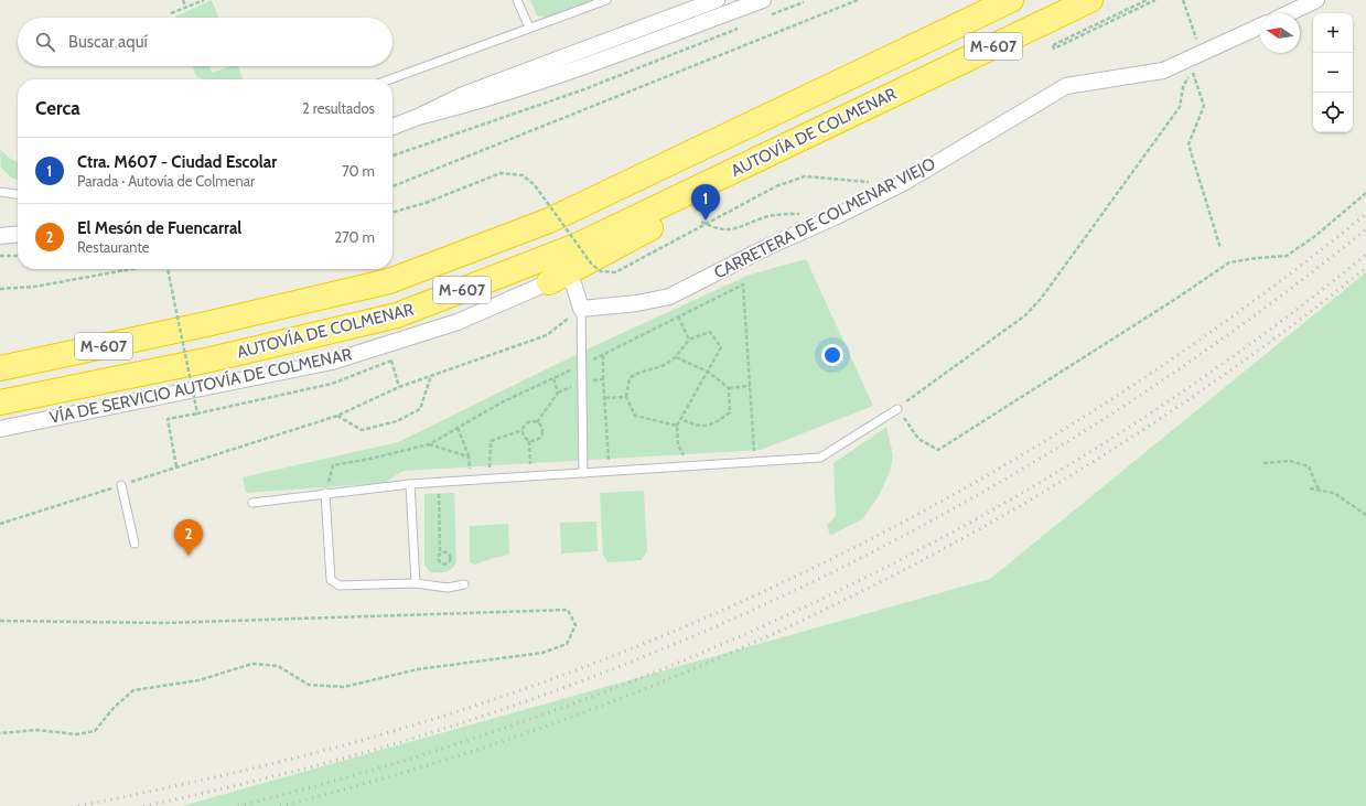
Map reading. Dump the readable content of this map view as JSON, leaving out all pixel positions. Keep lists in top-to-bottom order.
{
  "streets": {
    "highway": ["M-607", "AUTOVÍA DE COLMENAR"],
    "street": ["CARRETERA DE COLMENAR VIEJO", "VÍA DE SERVICIO AUTOVÍA DE COLMENAR"]
  },
  "north": "left",
  "page": {
    "map_buttons": ["+", "−"],
    "search": "Buscar aquí",
    "heading": ["Cerca", "2 resultados"],
    "list": [
      {
        "mark": "1",
        "name": "Ctra. M607 - Ciudad Escolar",
        "note": "Parada · Autovía de Colmenar",
        "value": "70 m"
      },
      {
        "mark": "2",
        "name": "El Mesón de Fuencarral",
        "note": "Restaurante",
        "value": "270 m"
      }
    ],
    "pins": ["1", "2"]
  }
}
